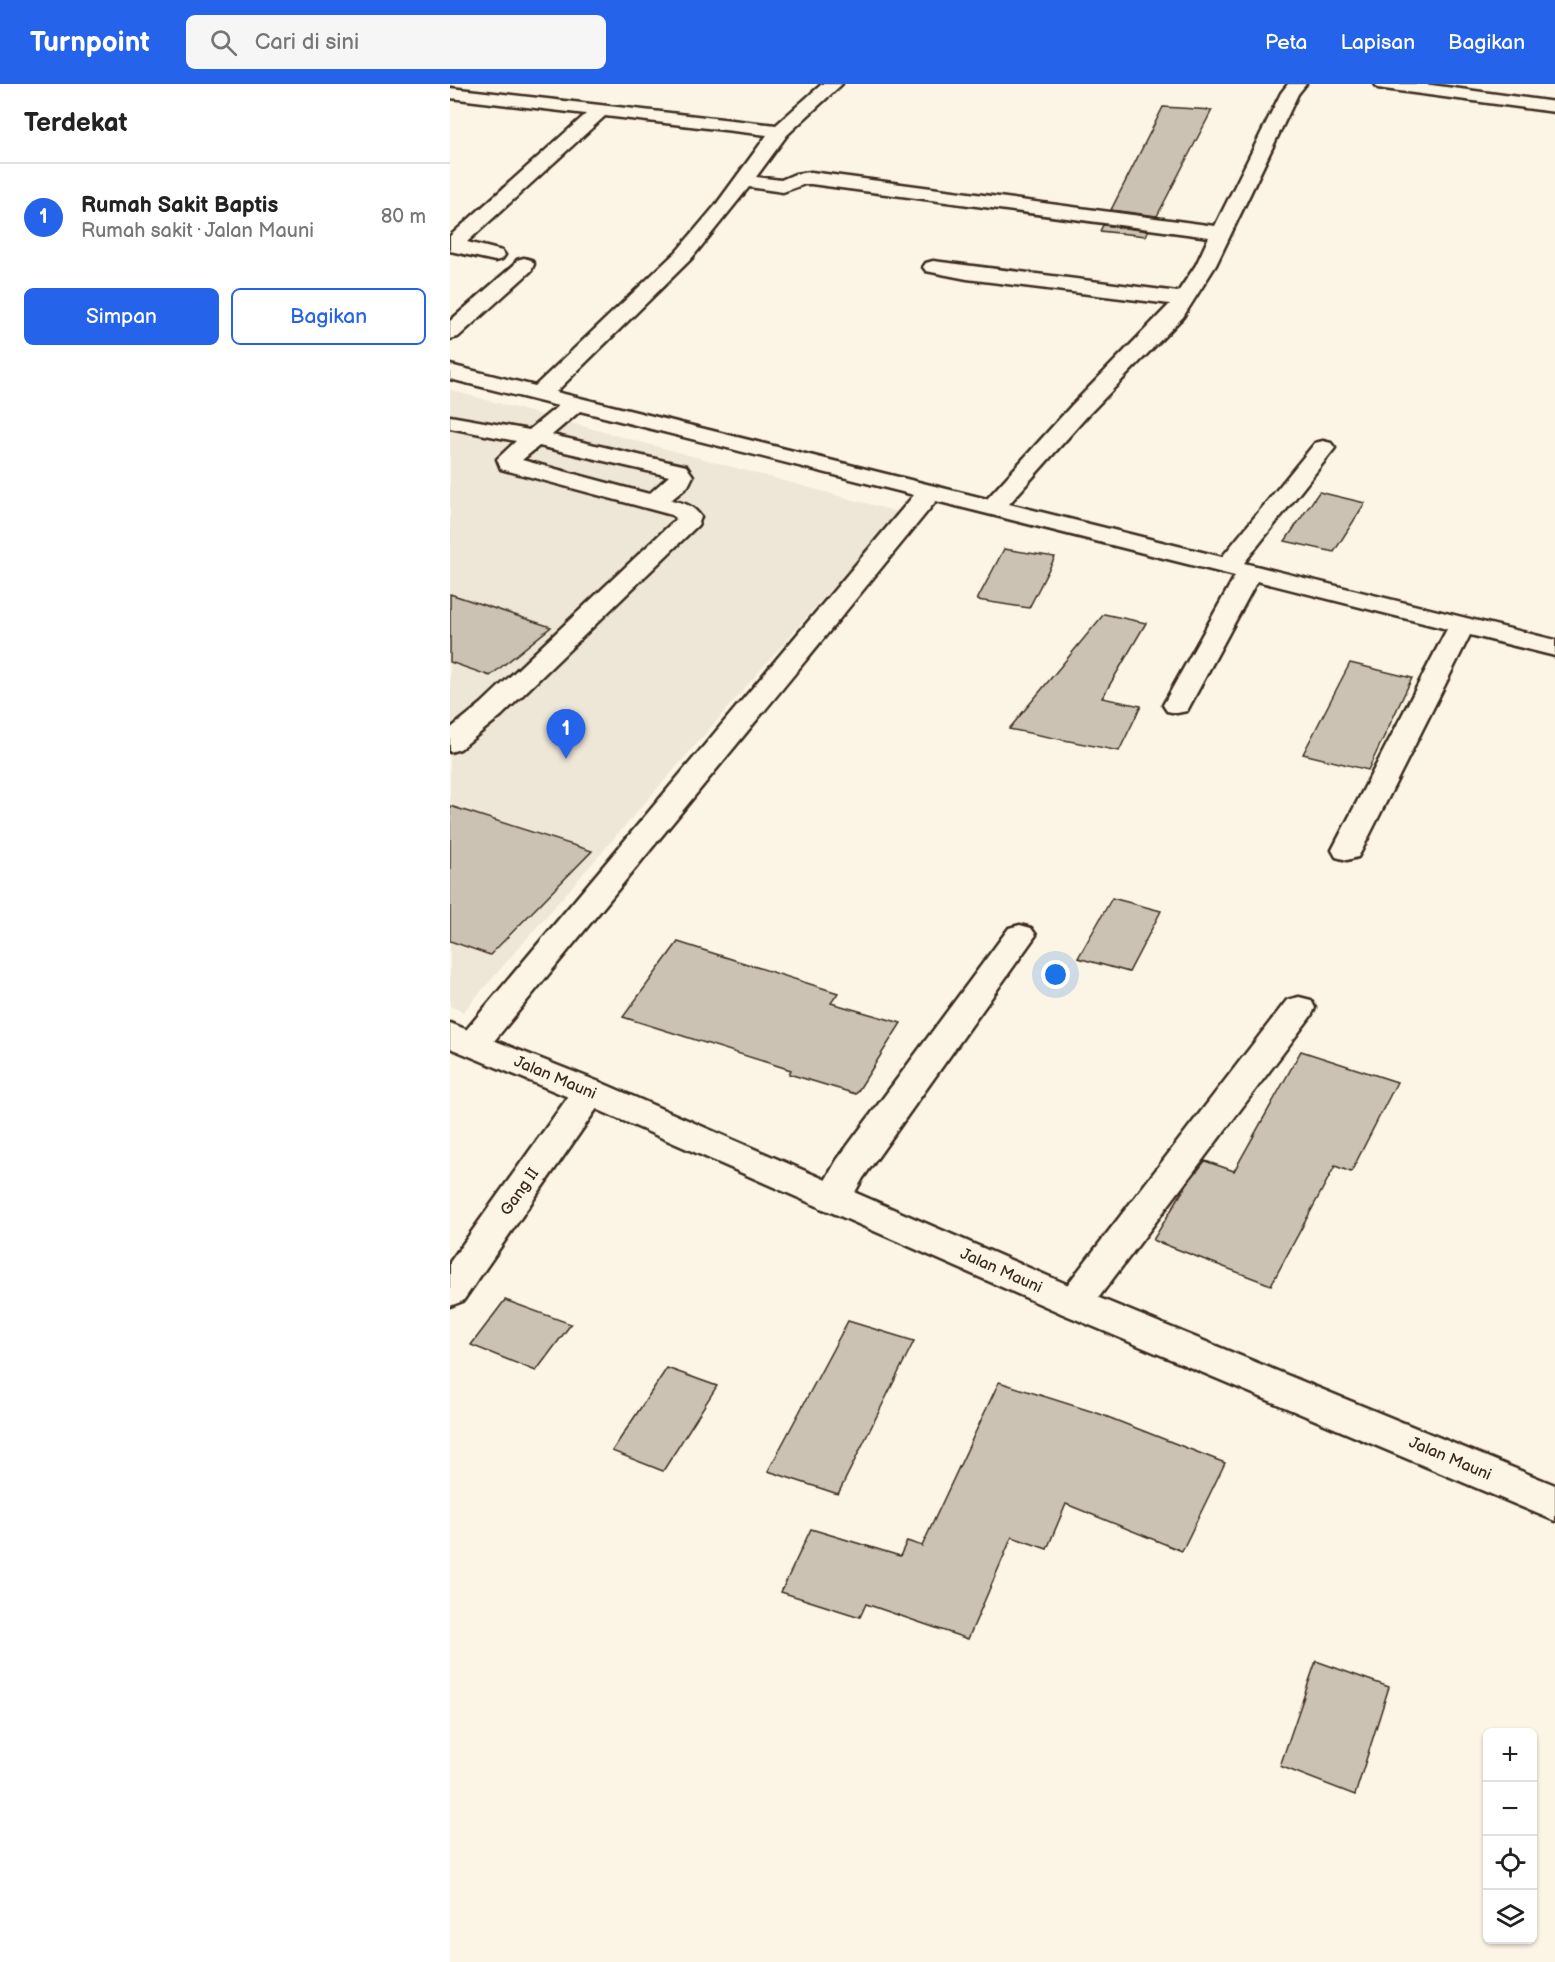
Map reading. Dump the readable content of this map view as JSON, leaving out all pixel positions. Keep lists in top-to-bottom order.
{
  "streets": {
    "street": ["Jalan Mauni", "Gang II"]
  },
  "crossings": [
    ["Jalan Mauni", "Gang II"]
  ],
  "page": {
    "header": "Turnpoint",
    "search": "Cari di sini",
    "nav": ["Peta", "Lapisan", "Bagikan"],
    "heading": "Terdekat",
    "list": [
      {
        "mark": "1",
        "name": "Rumah Sakit Baptis",
        "note": "Rumah sakit · Jalan Mauni",
        "value": "80 m"
      }
    ],
    "buttons": ["Simpan", "Bagikan"],
    "pins": "1",
    "map_buttons": ["+", "−"]
  }
}
